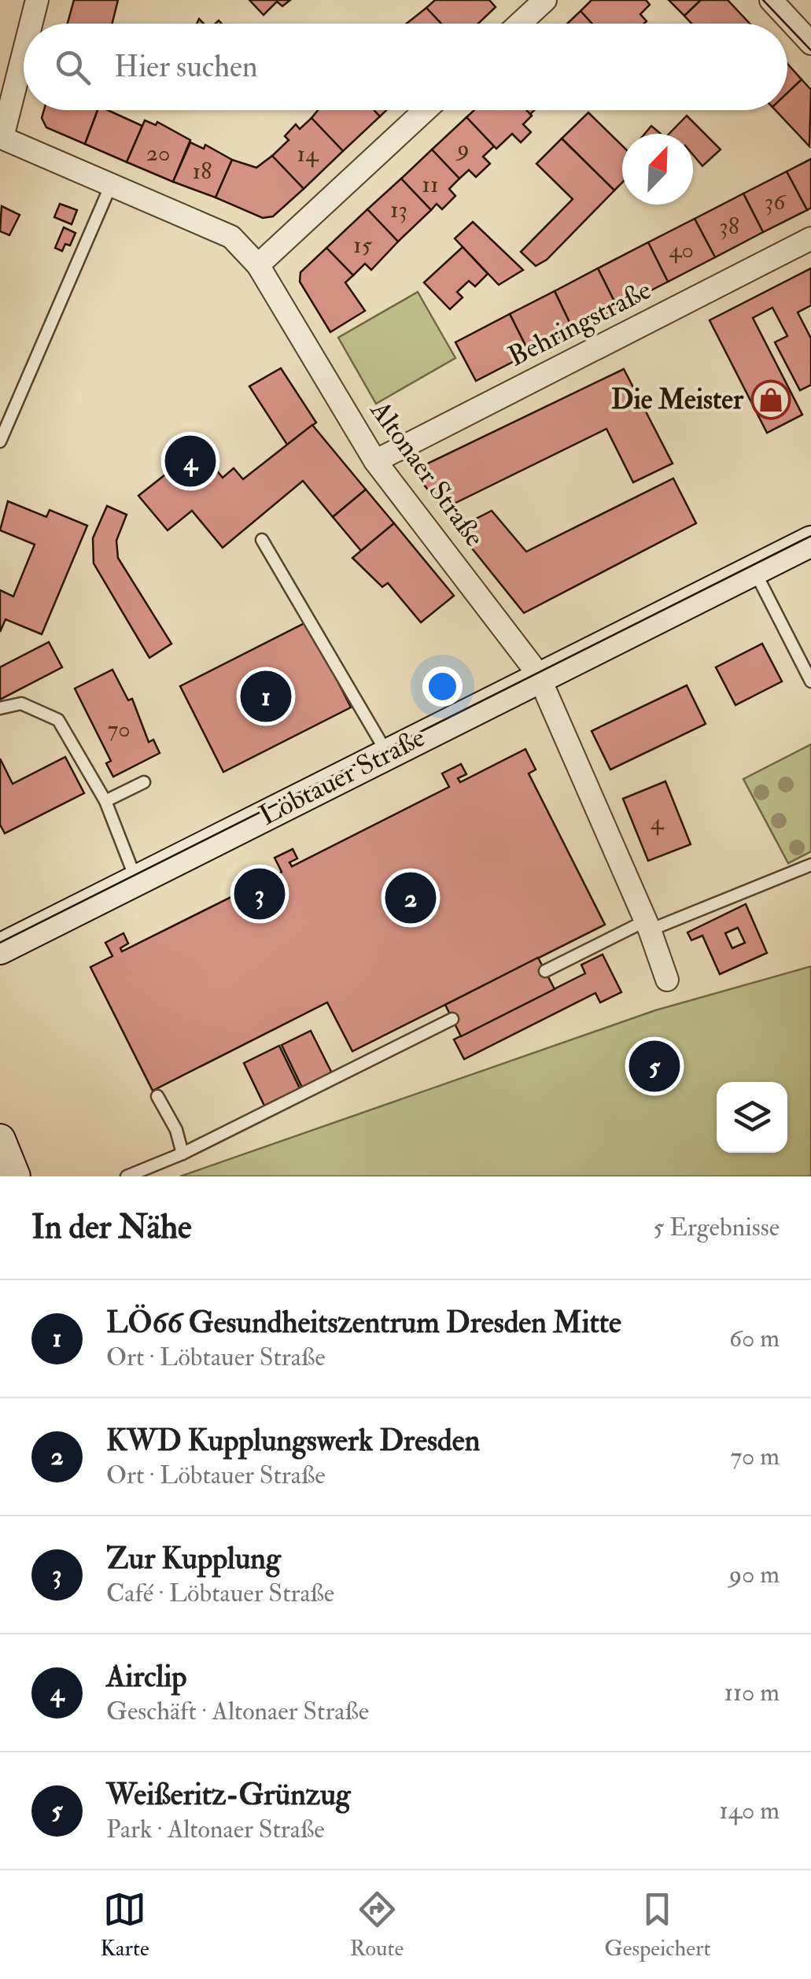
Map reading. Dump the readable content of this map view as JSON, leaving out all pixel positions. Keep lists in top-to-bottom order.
{
  "streets": {
    "main road": ["Löbtauer Straße"],
    "street": ["Behringstraße", "Altonaer Straße"]
  },
  "crossings": [
    ["Behringstraße", "Altonaer Straße"],
    ["Altonaer Straße", "Löbtauer Straße"]
  ],
  "places": {
    "shop": ["Die Meister"]
  },
  "house_numbers": [
    "9",
    "20",
    "14",
    "18",
    "11",
    "36",
    "13",
    "38",
    "15",
    "40",
    "70",
    "4"
  ],
  "north": "top right",
  "page": {
    "search": "Hier suchen",
    "pins": [
      "4",
      "1",
      "3",
      "2",
      "5"
    ],
    "heading": ["In der Nähe", "5 Ergebnisse"],
    "list": [
      {
        "mark": "1",
        "name": "LÖ66 Gesundheitszentrum Dresden Mitte",
        "note": "Ort · Löbtauer Straße",
        "value": "60 m"
      },
      {
        "mark": "2",
        "name": "KWD Kupplungswerk Dresden",
        "note": "Ort · Löbtauer Straße",
        "value": "70 m"
      },
      {
        "mark": "3",
        "name": "Zur Kupplung",
        "note": "Café · Löbtauer Straße",
        "value": "90 m"
      },
      {
        "mark": "4",
        "name": "Airclip",
        "note": "Geschäft · Altonaer Straße",
        "value": "110 m"
      },
      {
        "mark": "5",
        "name": "Weißeritz-Grünzug",
        "note": "Park · Altonaer Straße",
        "value": "140 m"
      }
    ],
    "nav": ["Karte", "Route", "Gespeichert"]
  }
}
